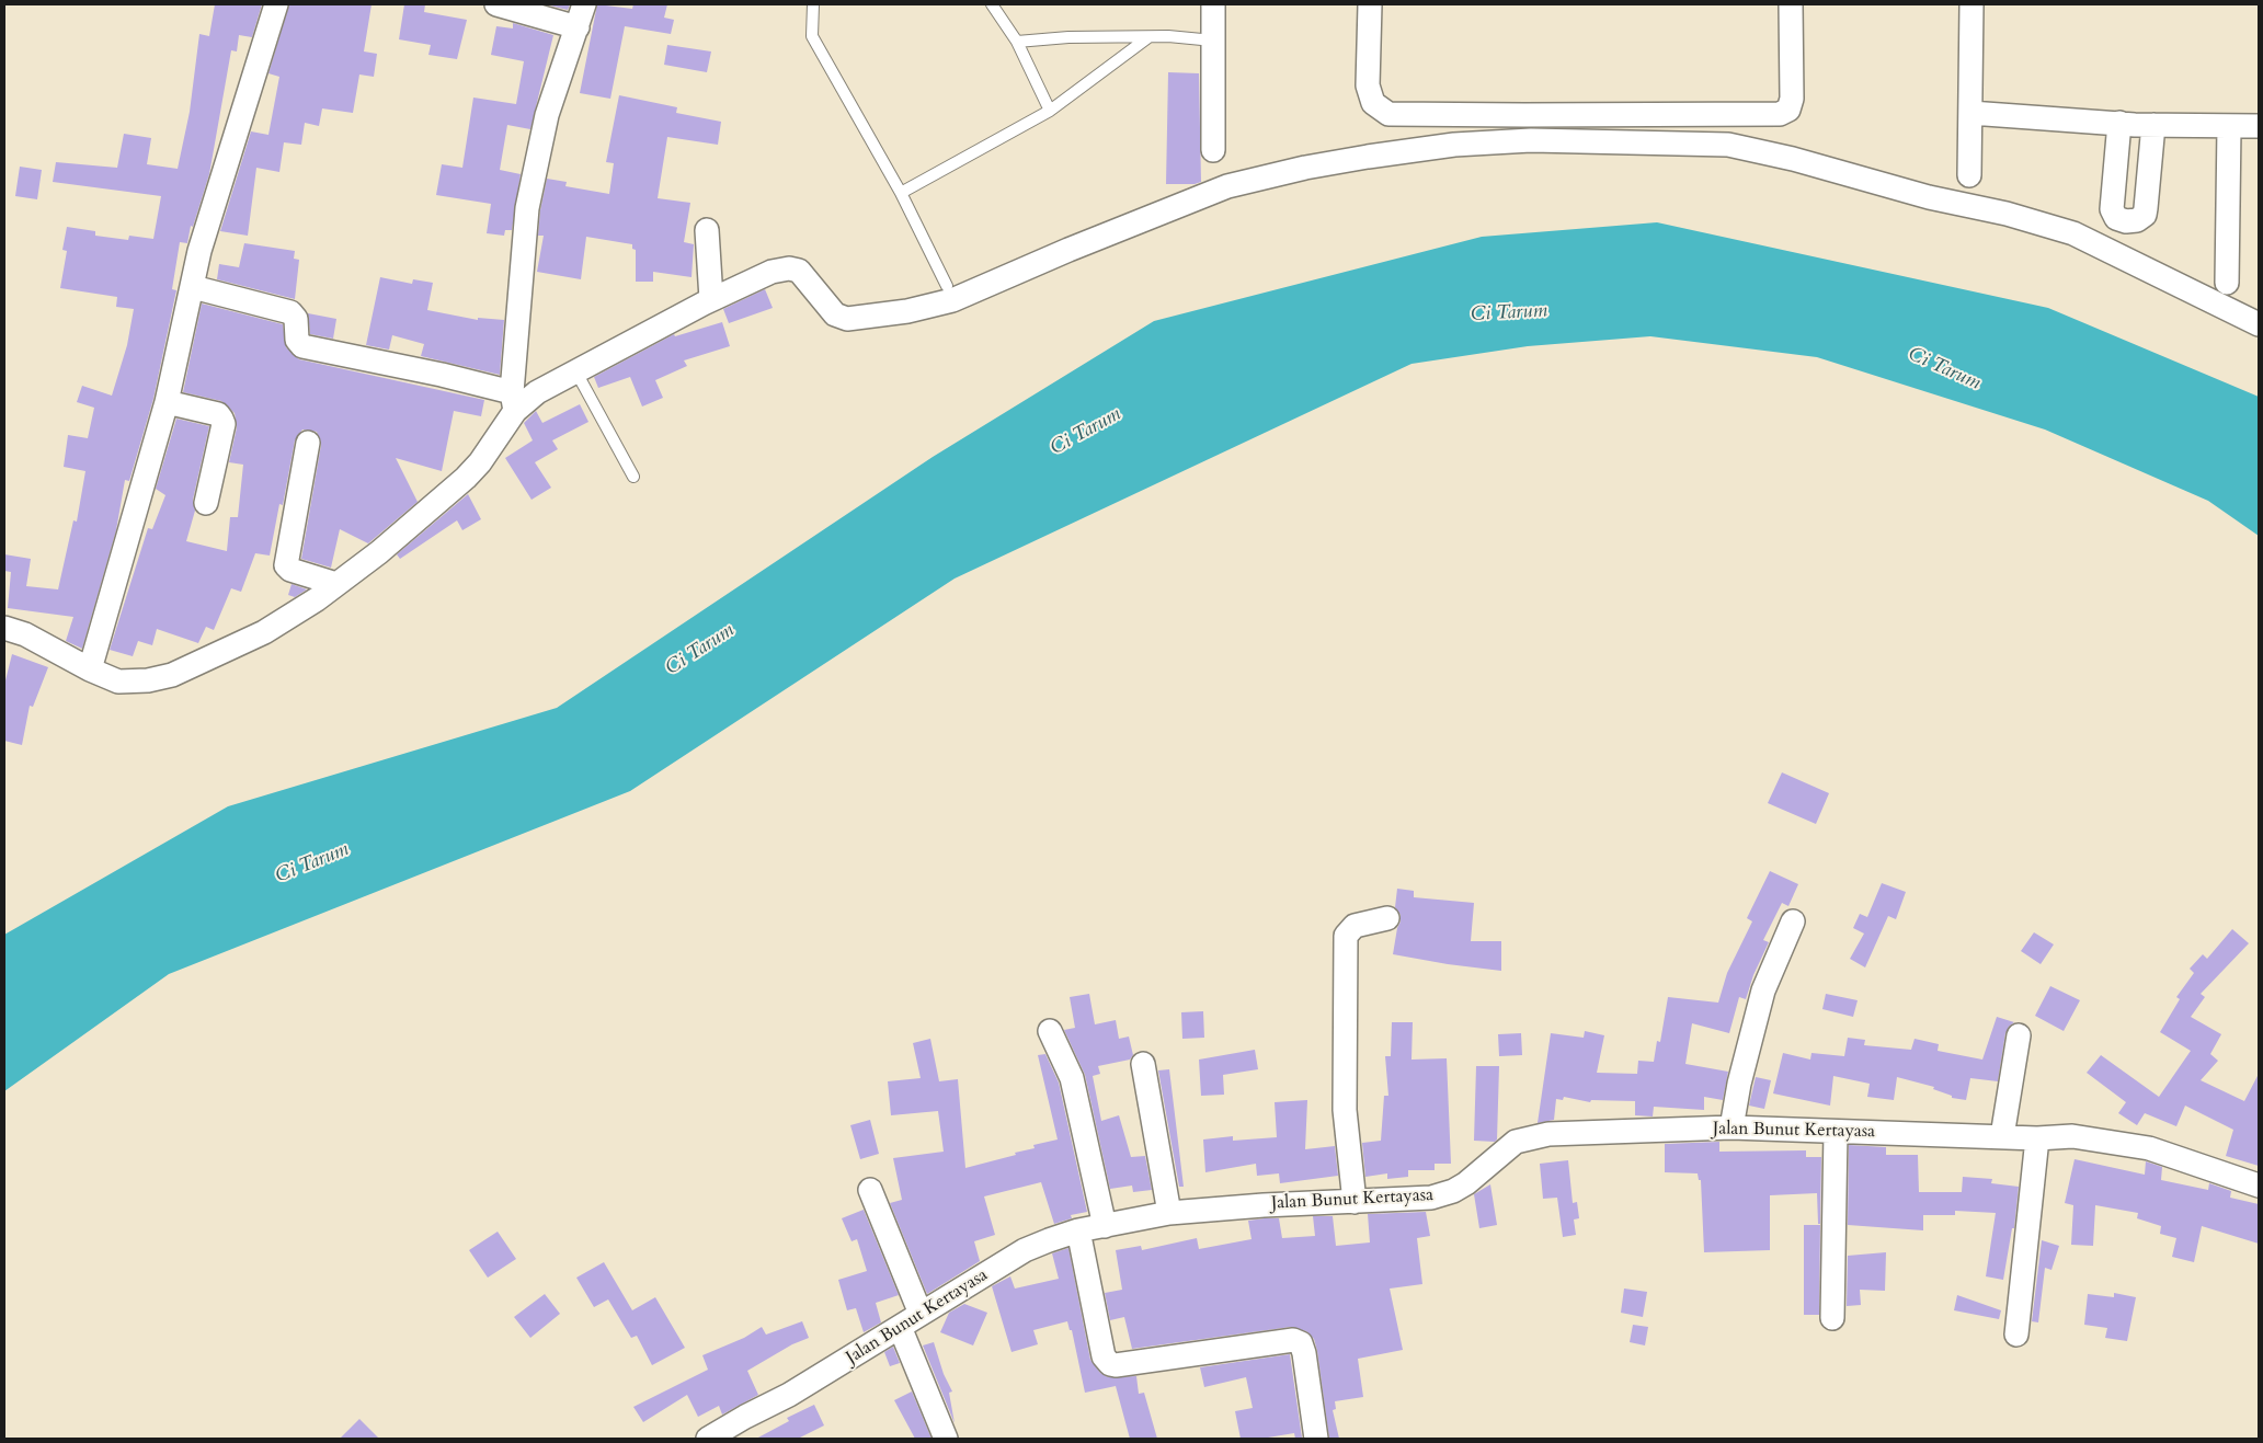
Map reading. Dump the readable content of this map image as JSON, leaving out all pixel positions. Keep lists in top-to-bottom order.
{
  "streets": {
    "street": ["Jalan Bunut Kertayasa"]
  },
  "water": ["Ci Tarum"]
}
